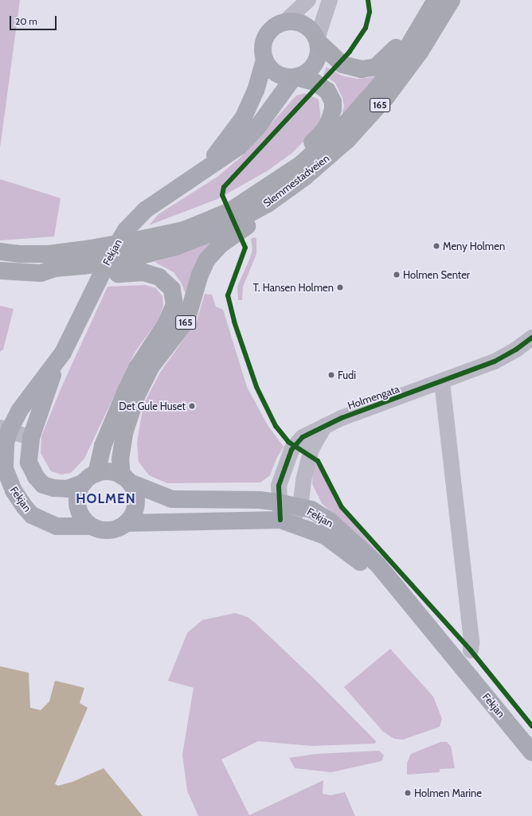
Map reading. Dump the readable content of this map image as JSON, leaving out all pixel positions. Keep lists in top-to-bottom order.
{
  "streets": {
    "main road": ["165", "Slemmestadveien", "Fekjan"],
    "street": ["Holmengata"]
  },
  "crossings": [
    ["165", "Slemmestadveien"],
    ["165", "Fekjan"],
    ["Fekjan", "Holmengata"]
  ],
  "districts": ["HOLMEN"],
  "places": [
    "Meny Holmen",
    "Holmen Senter",
    "T. Hansen Holmen",
    "Fudi",
    "Det Gule Huset",
    "Holmen Marine"
  ],
  "scale_bar": "20 m"
}
